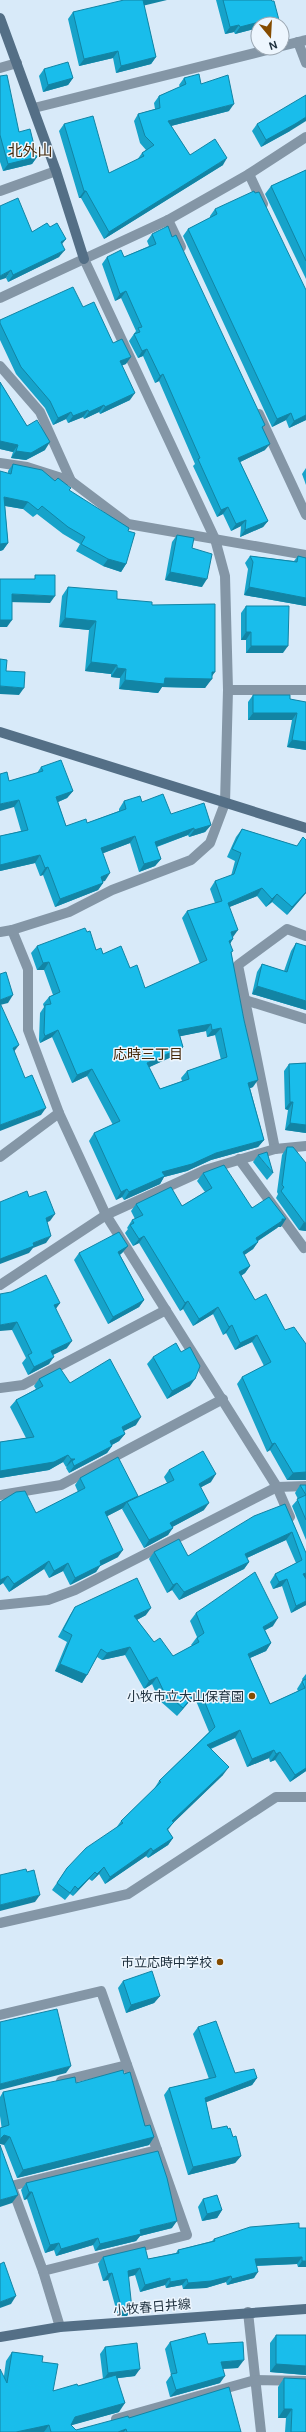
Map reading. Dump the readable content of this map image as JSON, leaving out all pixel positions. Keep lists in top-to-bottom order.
{
  "streets": {
    "street": ["小牧春日井線"]
  },
  "districts": ["北外山", "応時三丁目"],
  "places": ["小牧市立大山保育園", "市立応時中学校"],
  "north": "bottom"
}
